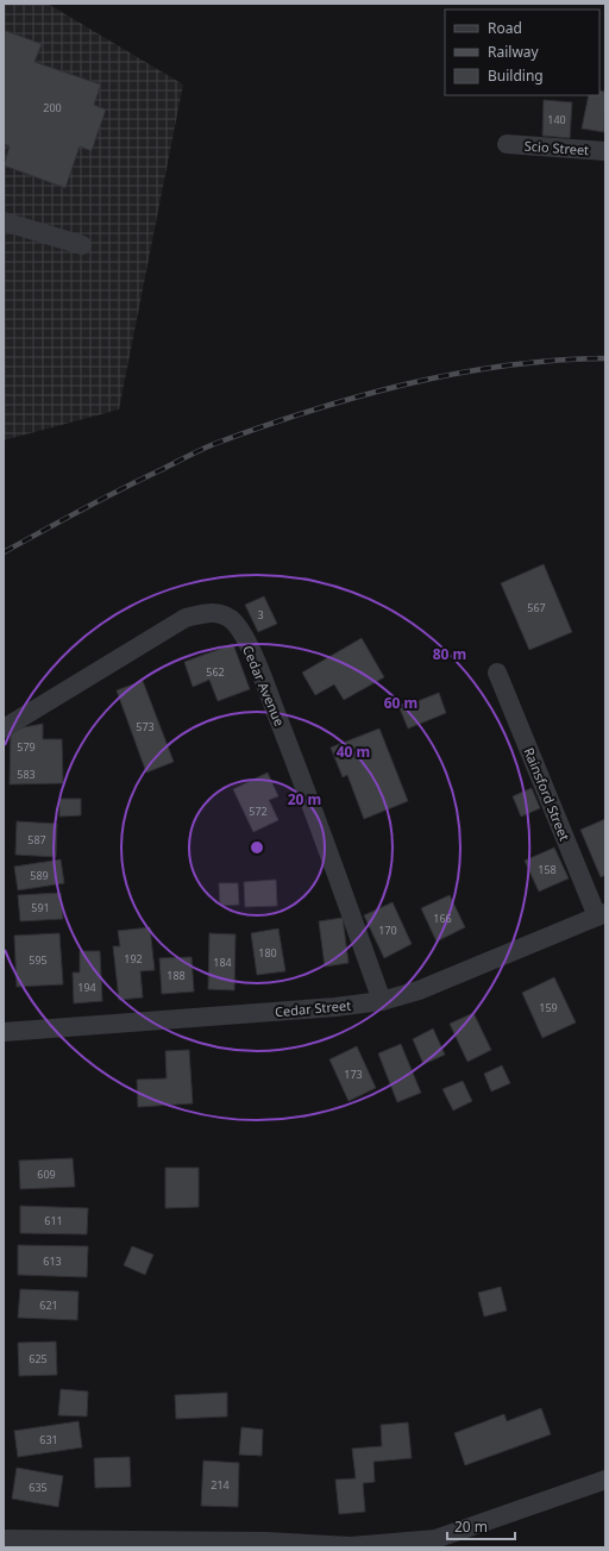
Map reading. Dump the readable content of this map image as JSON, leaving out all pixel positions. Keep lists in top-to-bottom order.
{
  "streets": {
    "street": [
      "Scio Street",
      "Cedar Avenue",
      "Rainsford Street",
      "Cedar Street"
    ]
  },
  "crossings": [
    ["Cedar Avenue", "Cedar Street"],
    ["Rainsford Street", "Cedar Street"]
  ],
  "house_numbers": [
    "200",
    "140",
    "567",
    "3",
    "562",
    "573",
    "579",
    "583",
    "572",
    "587",
    "158",
    "589",
    "591",
    "166",
    "170",
    "180",
    "192",
    "595",
    "184",
    "188",
    "194",
    "159",
    "173",
    "609",
    "611",
    "613",
    "621",
    "625",
    "631",
    "214",
    "635"
  ],
  "legend": ["Road", "Railway", "Building"],
  "scale_bar": "20 m",
  "rings": [
    "80 m",
    "60 m",
    "40 m",
    "20 m"
  ]
}
